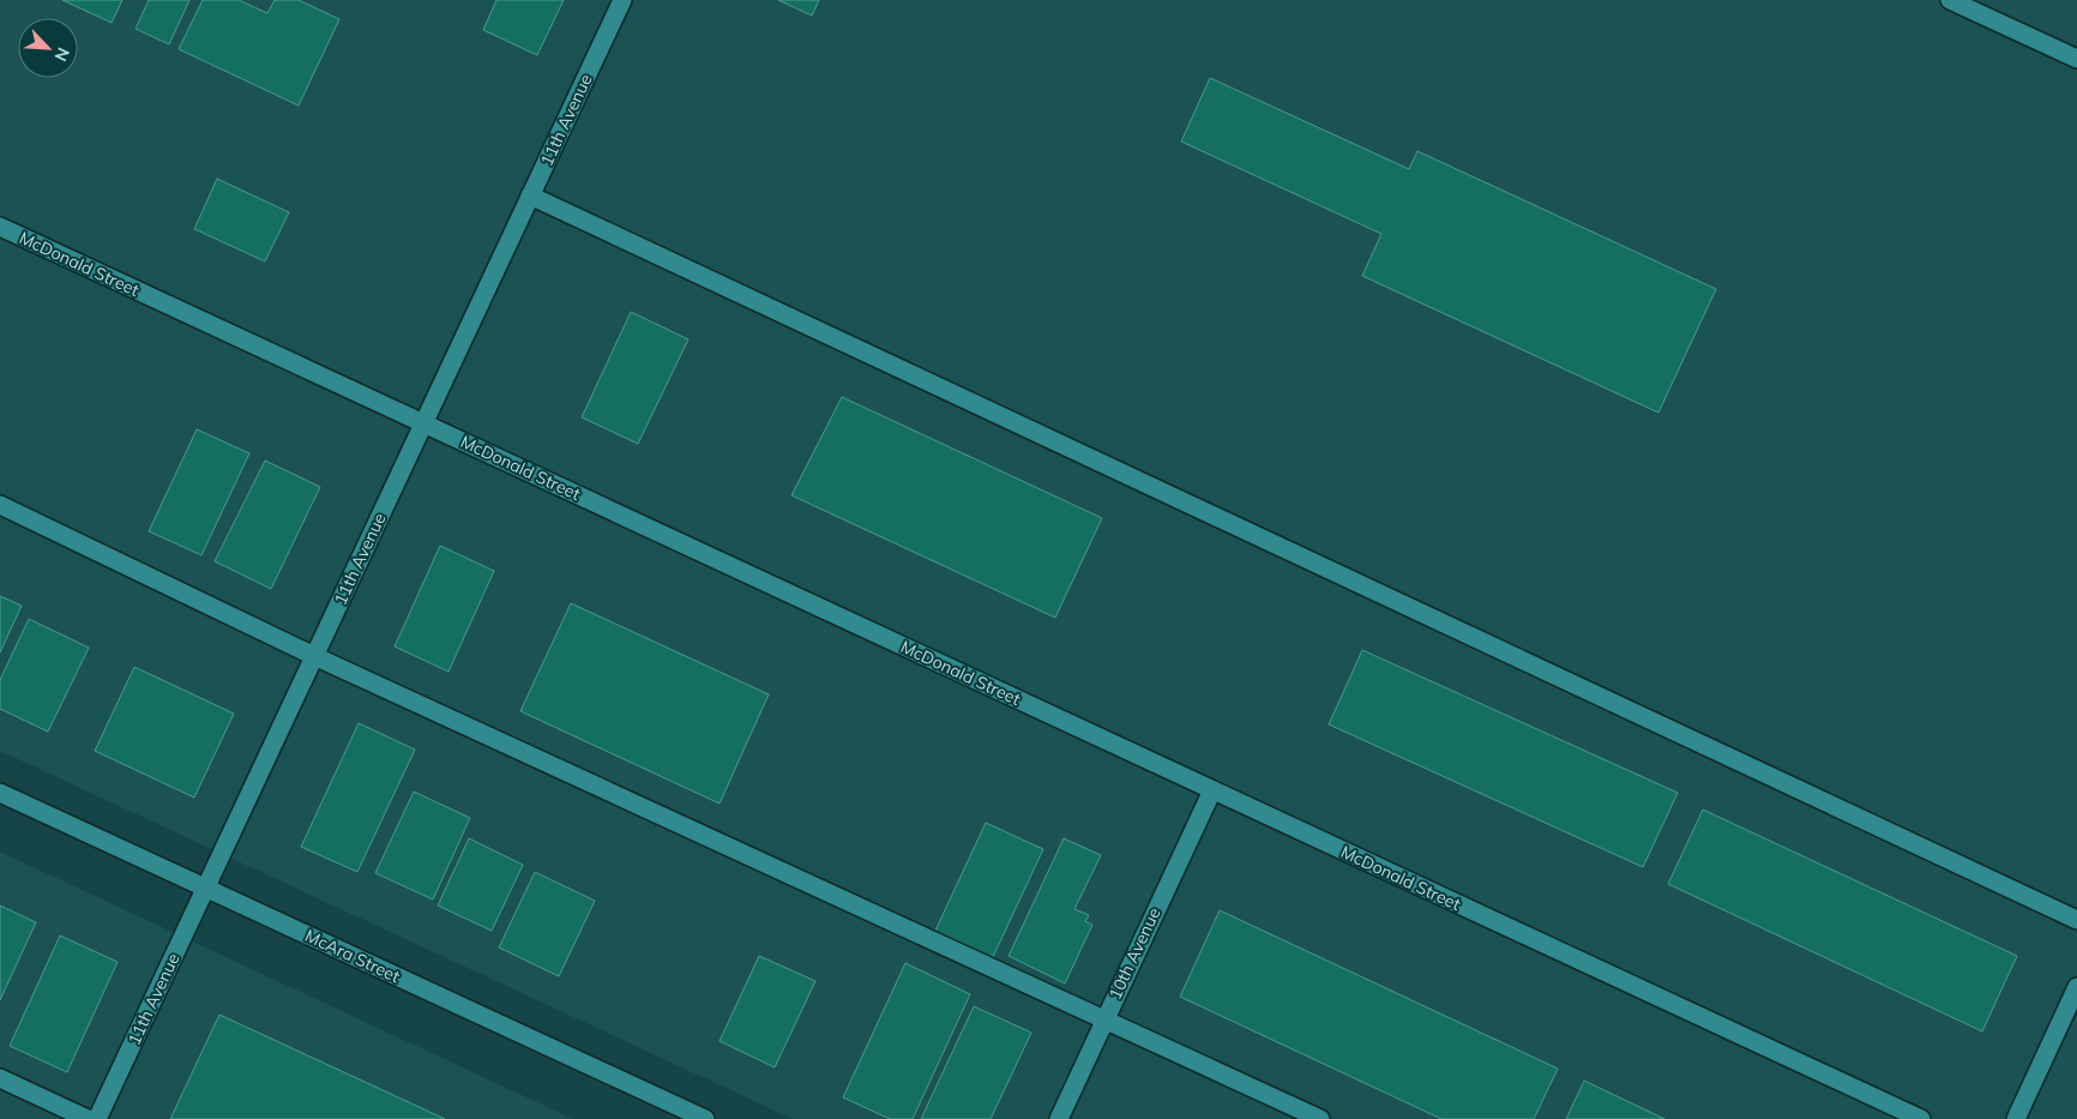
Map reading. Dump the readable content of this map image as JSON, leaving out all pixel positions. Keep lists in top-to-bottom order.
{
  "streets": {
    "street": [
      "11th Avenue",
      "McDonald Street",
      "10th Avenue",
      "McAra Street"
    ]
  },
  "crossings": [
    ["11th Avenue", "McDonald Street"],
    ["11th Avenue", "McAra Street"],
    ["McDonald Street", "10th Avenue"]
  ],
  "north": "bottom right"
}
